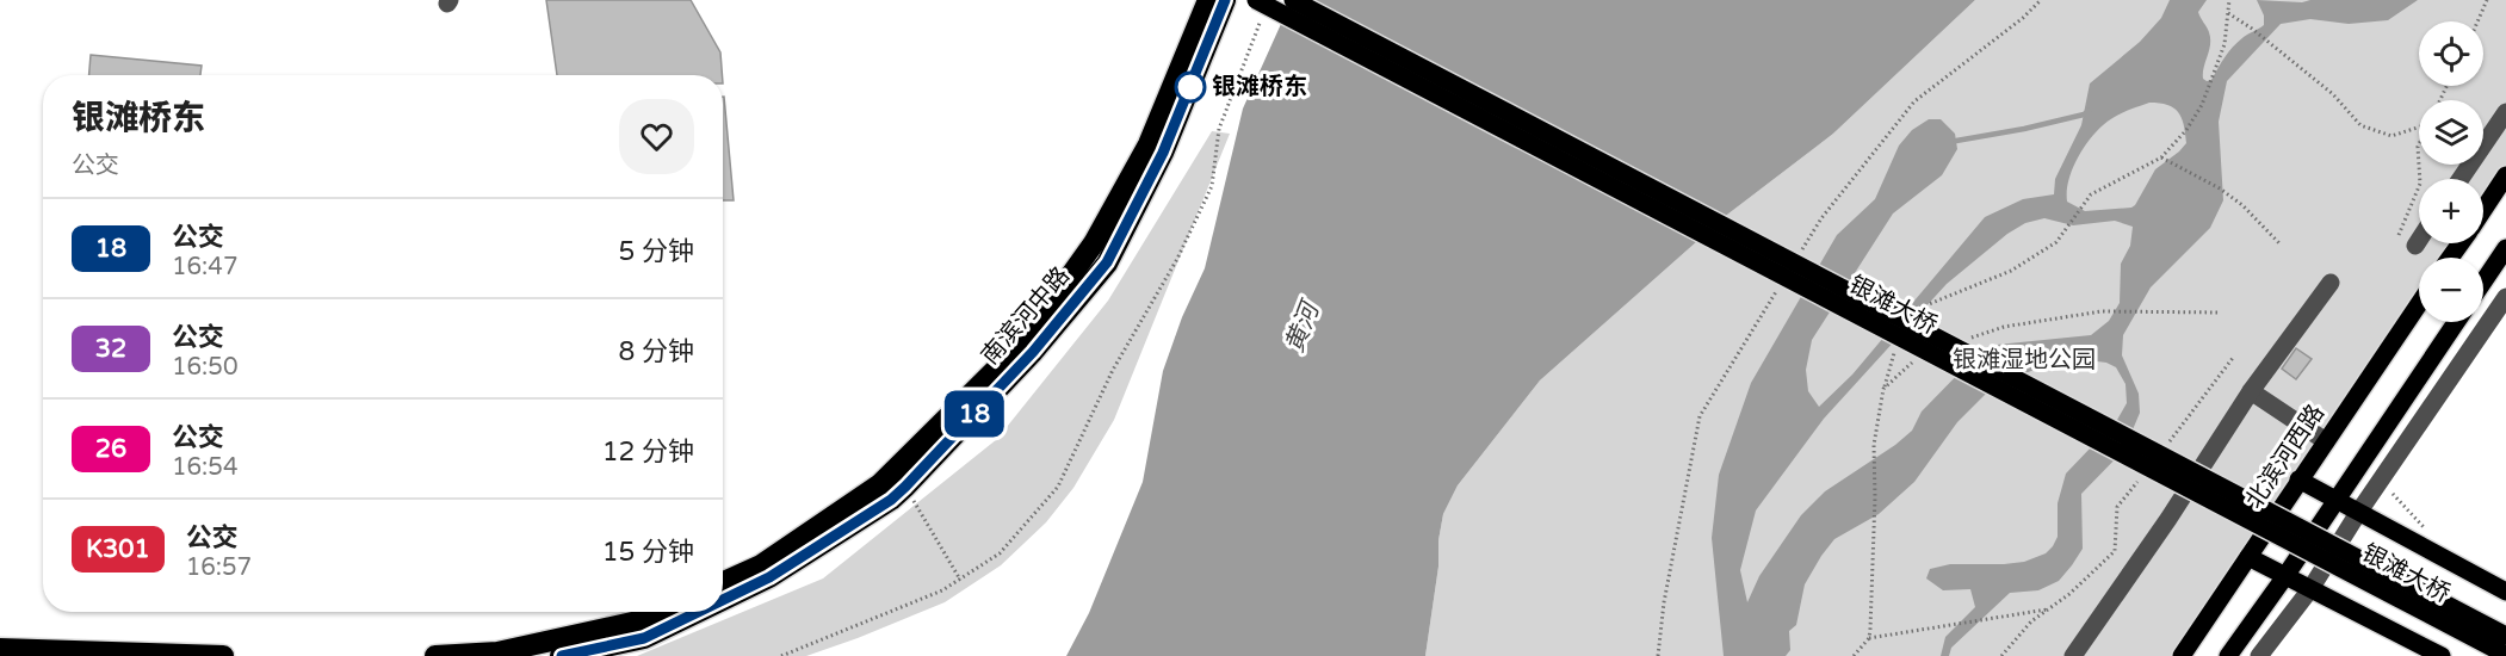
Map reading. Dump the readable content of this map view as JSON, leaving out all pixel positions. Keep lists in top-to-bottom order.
{
  "streets": {
    "highway": ["南滨河中路"],
    "main road": ["银滩大桥", "北滨河西路"]
  },
  "water": ["黄河"],
  "parks": ["银滩湿地公园"],
  "places": ["银滩桥东"],
  "lines": ["bus line 18"],
  "page": {
    "on_map": "18",
    "map_buttons": ["+", "−"],
    "heading": ["银滩桥东", "公交"],
    "list": [
      {
        "mark": "18",
        "name": "公交",
        "note": "16:47",
        "value": "5 分钟"
      },
      {
        "mark": "32",
        "name": "公交",
        "note": "16:50",
        "value": "8 分钟"
      },
      {
        "mark": "26",
        "name": "公交",
        "note": "16:54",
        "value": "12 分钟"
      },
      {
        "mark": "K301",
        "name": "公交",
        "note": "16:57",
        "value": "15 分钟"
      }
    ]
  }
}
